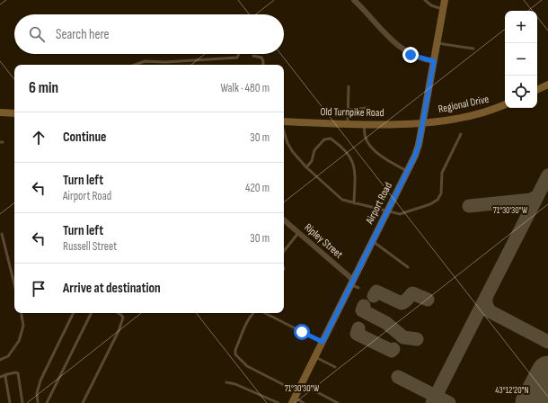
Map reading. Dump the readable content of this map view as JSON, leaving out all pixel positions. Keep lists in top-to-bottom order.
{
  "streets": {
    "street": [
      "Regional Drive",
      "Old Turnpike Road",
      "Airport Road",
      "Ripley Street"
    ]
  },
  "crossings": [
    ["Regional Drive", "Old Turnpike Road"],
    ["Regional Drive", "Airport Road"],
    ["Old Turnpike Road", "Airport Road"],
    ["Airport Road", "Ripley Street"]
  ],
  "page": {
    "map_buttons": ["+", "−"],
    "search": "Search here",
    "heading": ["6 min", "Walk · 480 m"],
    "list": [
      ["Continue", "30 m"],
      ["Turn left", "Airport Road", "420 m"],
      ["Turn left", "Russell Street", "30 m"],
      "Arrive at destination"
    ]
  },
  "coordinates": ["71°30'30\"W", "43°12'20\"N"]
}
